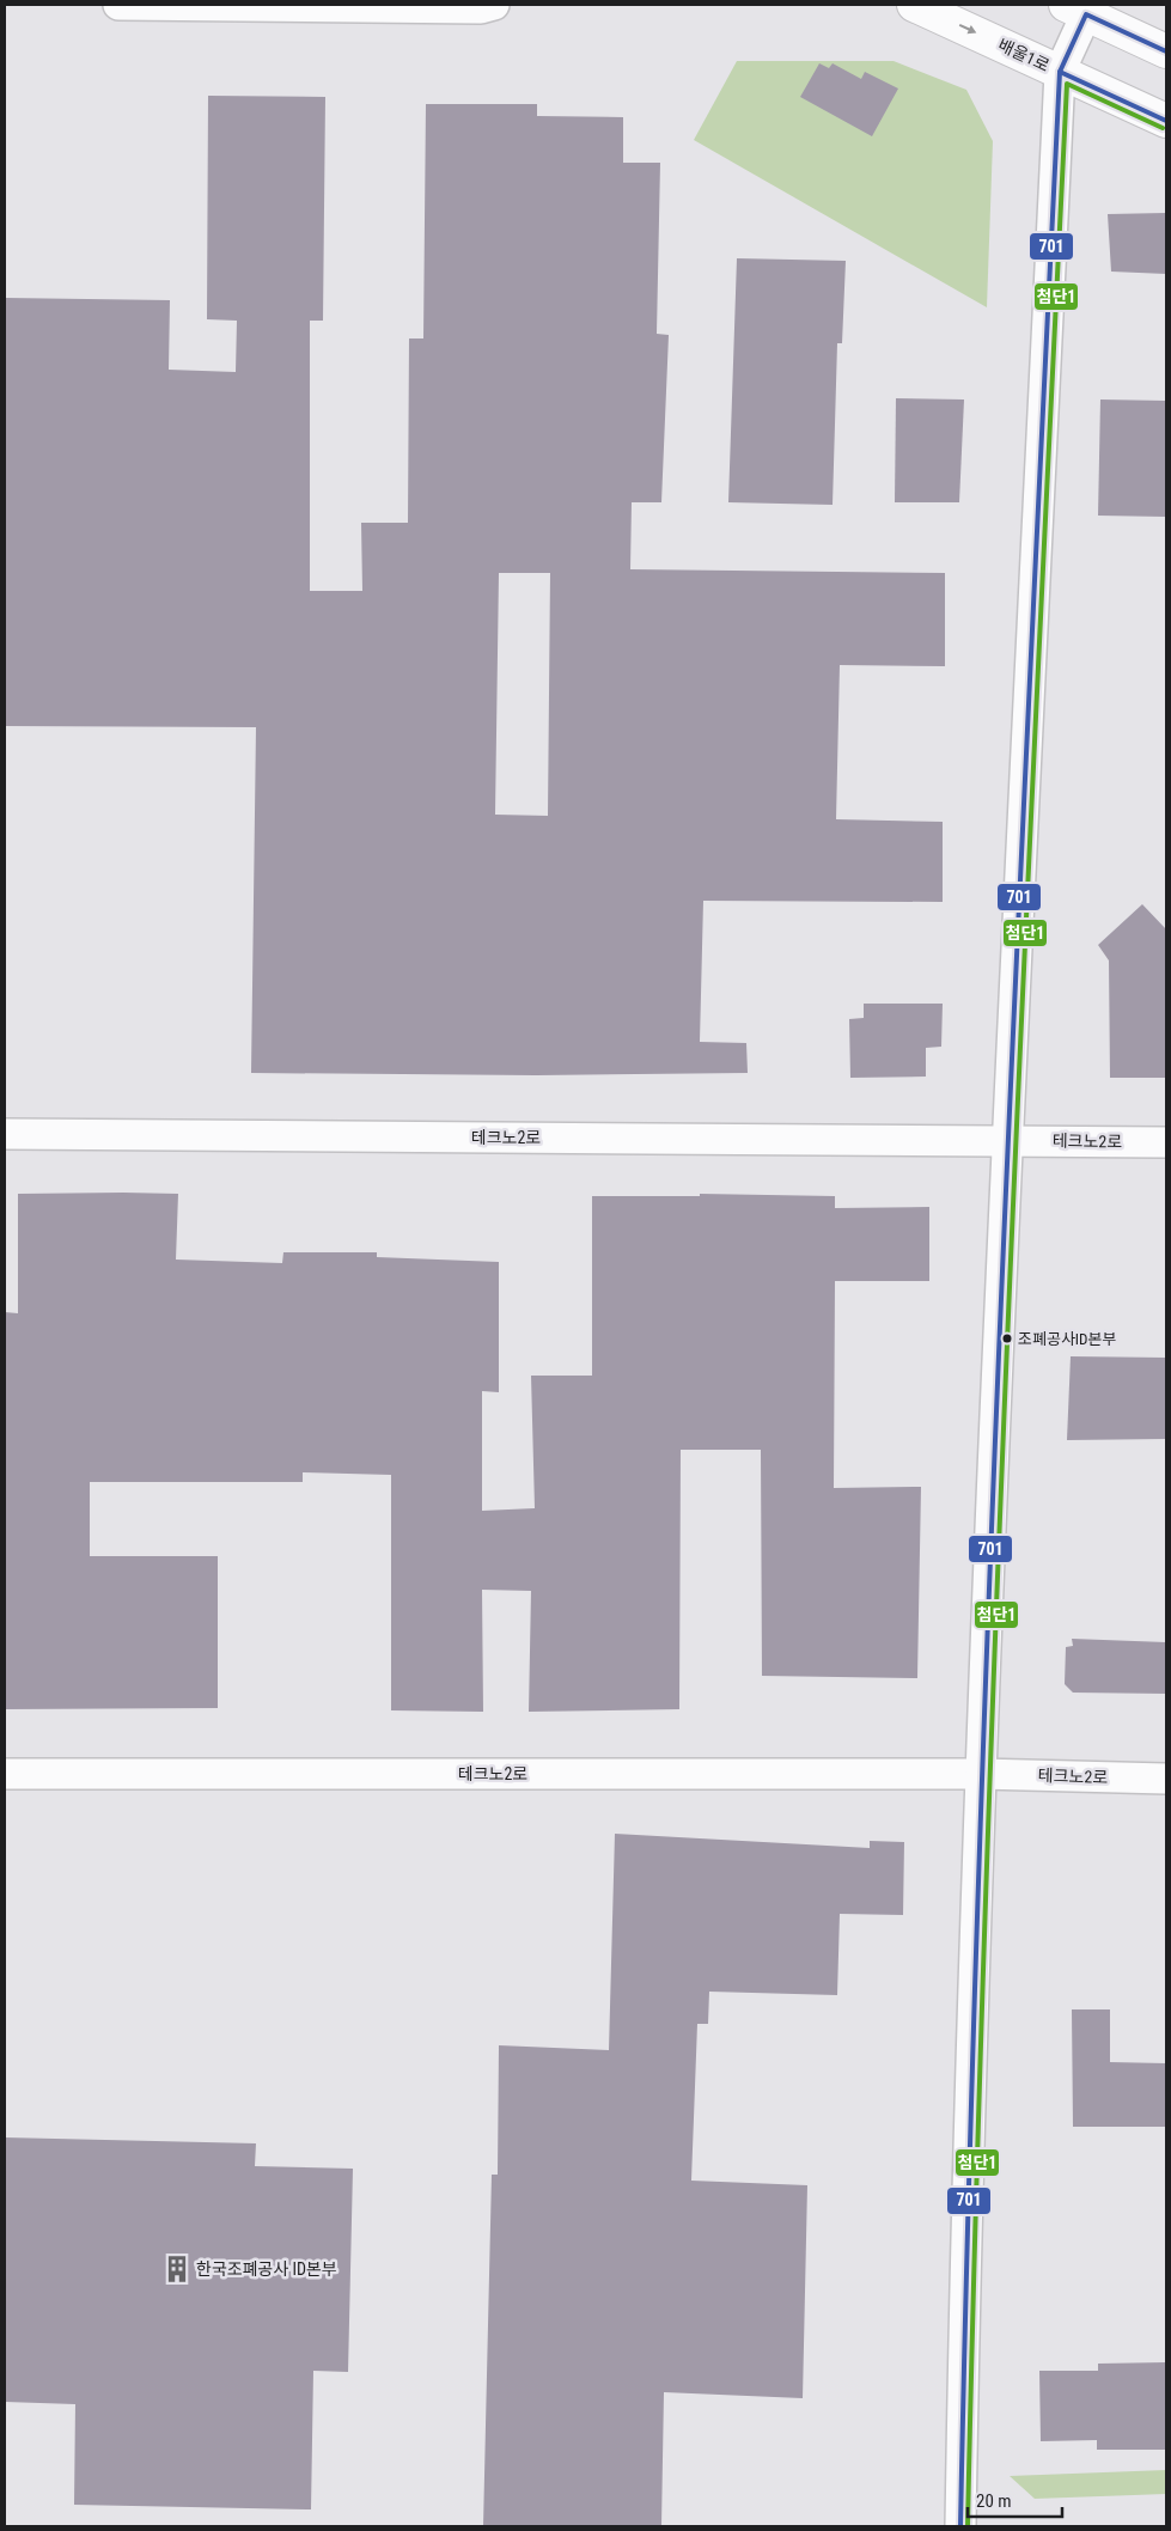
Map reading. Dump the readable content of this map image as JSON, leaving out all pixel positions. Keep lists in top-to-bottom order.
{
  "streets": {
    "main road": ["배울1로"],
    "street": ["테크노2로"]
  },
  "one_way": ["배울1로"],
  "places": {
    "other": ["조폐공사ID본부"],
    "building": ["한국조폐공사 ID본부"]
  },
  "lines": ["transit line 701", "transit line 첨단1"],
  "scale_bar": "20 m"
}
